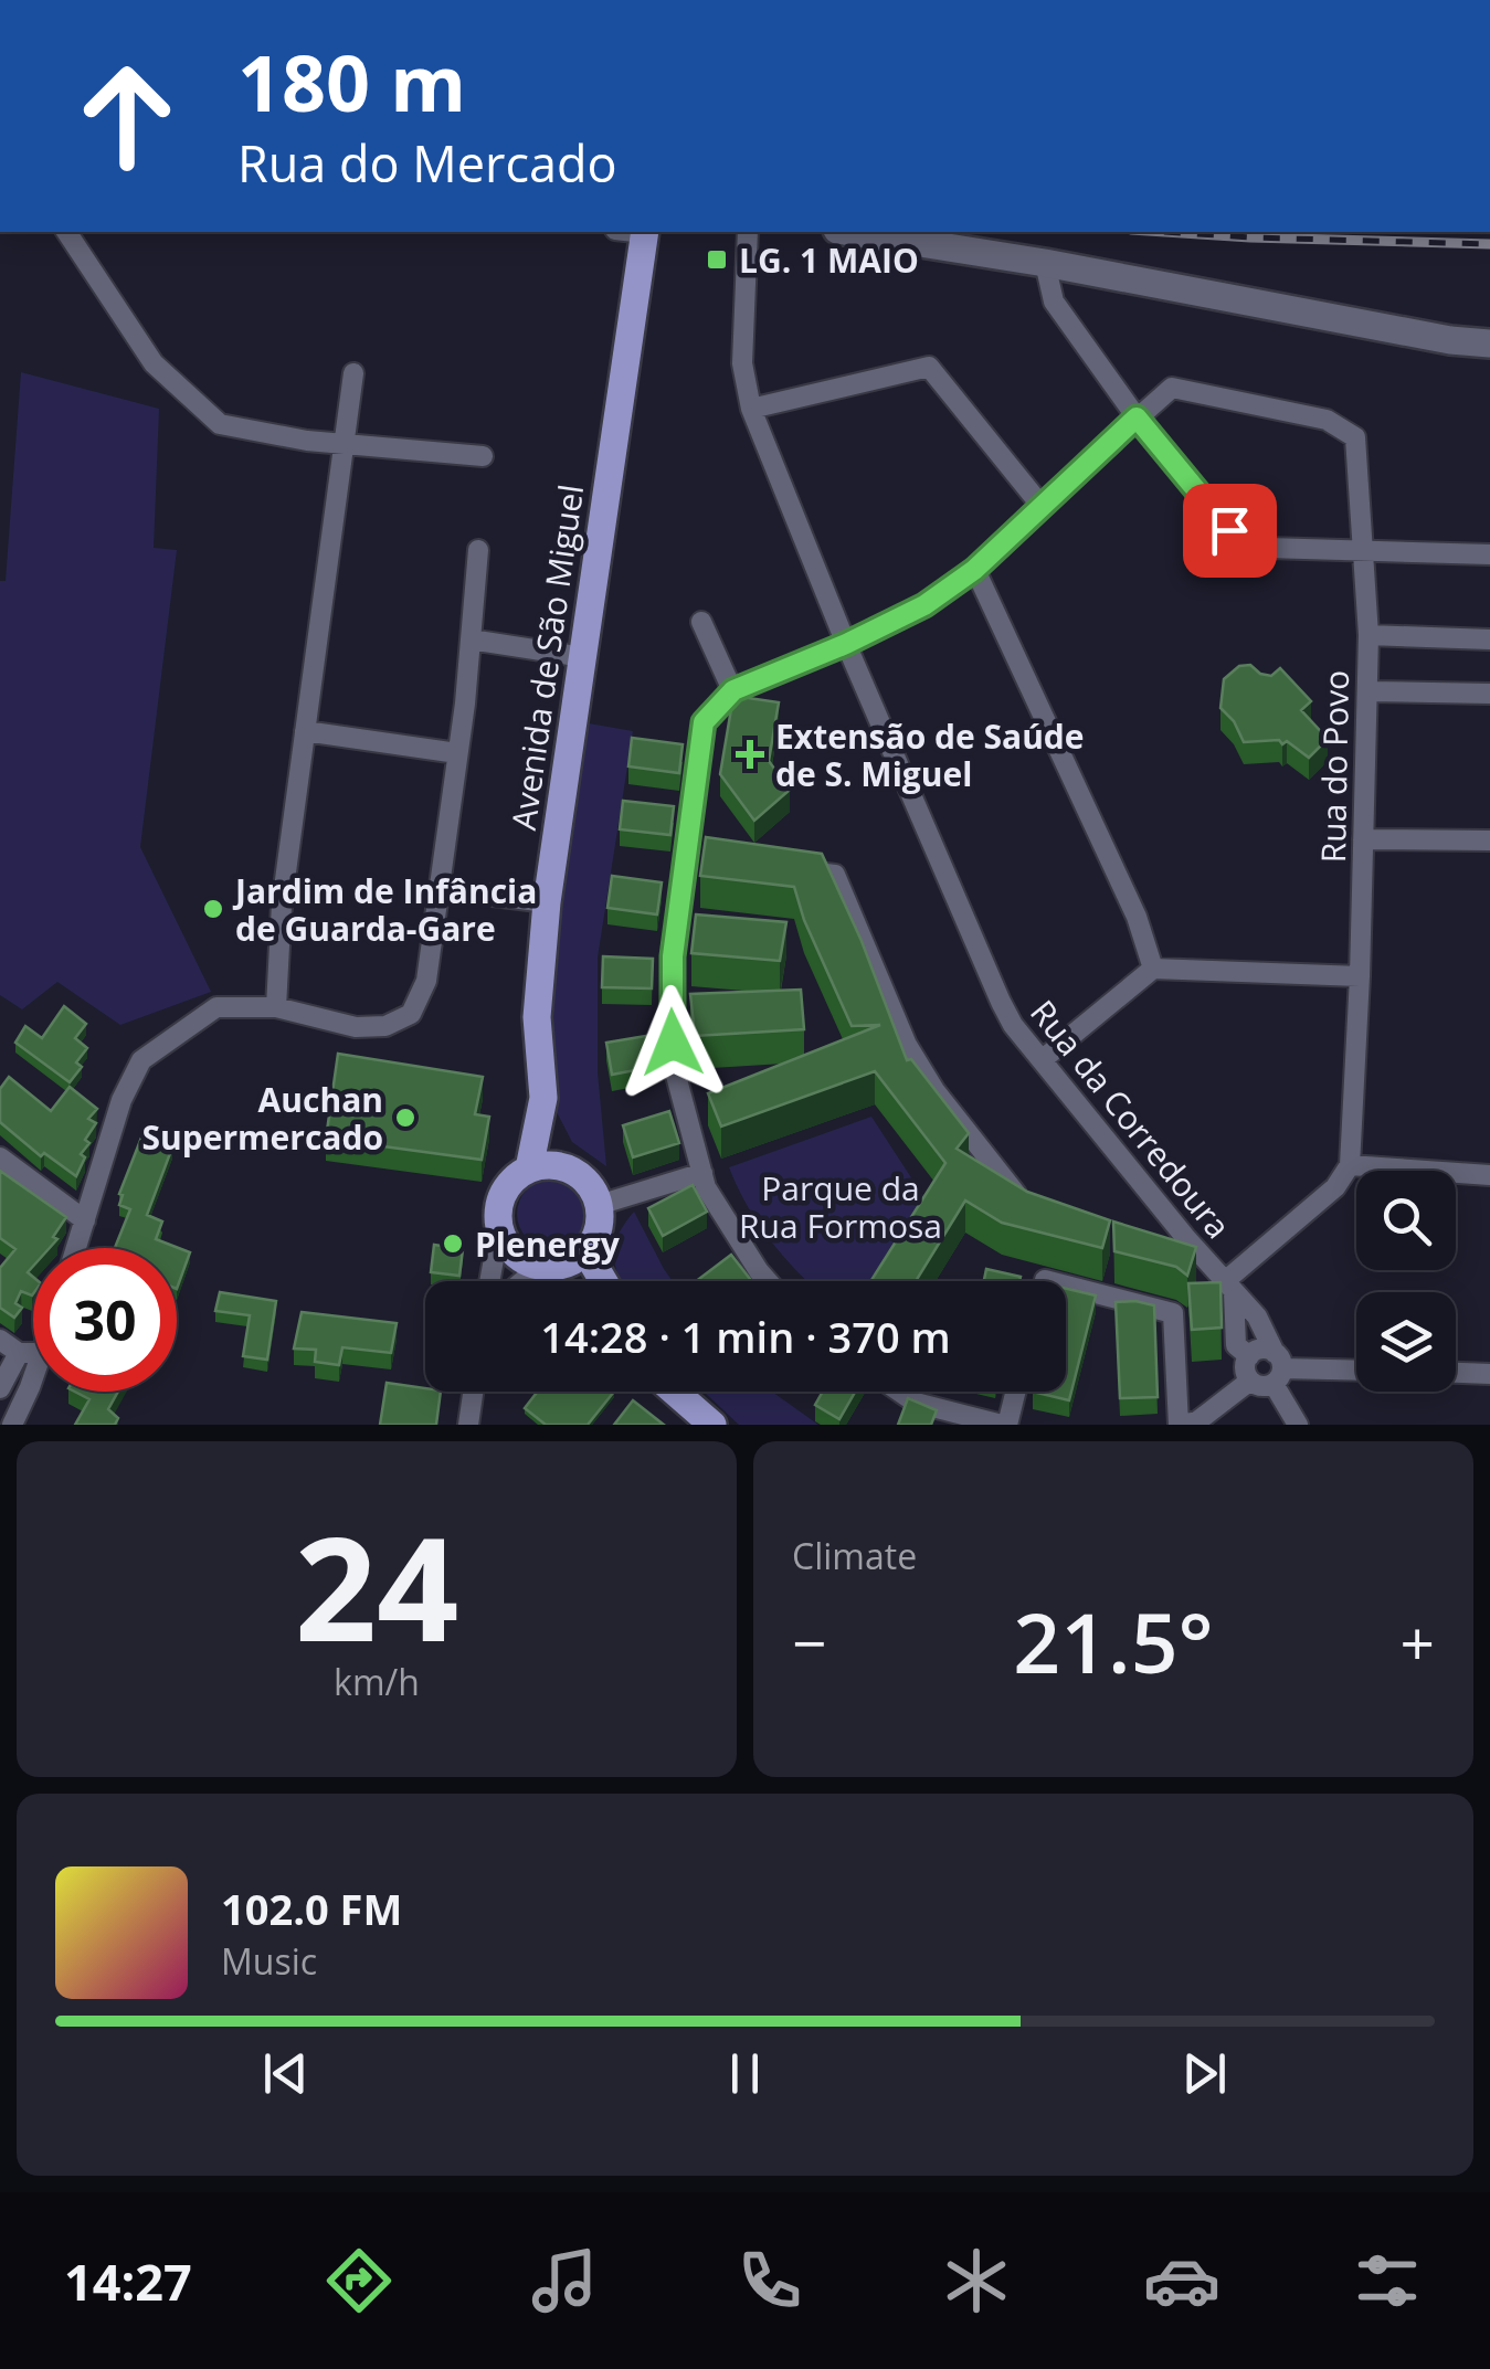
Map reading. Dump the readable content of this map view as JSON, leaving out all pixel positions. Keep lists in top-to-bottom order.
{
  "streets": {
    "main road": ["Avenida de São Miguel"],
    "street": ["Rua do Povo", "Rua da Corredoura"]
  },
  "parks": ["Parque da Rua Formosa"],
  "places": {
    "transit": ["LG. 1 MAIO"],
    "health": ["Extensão de Saúde de S. Miguel"],
    "other": ["Jardim de Infância de Guarda-Gare", "Auchan Supermercado", "Plenergy"]
  },
  "page": {
    "turn": ["180 m", "Rua do Mercado"],
    "limit": "30",
    "trip": "14:28 · 1 min · 370 m",
    "tile": [
      ["24", "km/h"],
      "Climate"
    ],
    "heat": ["−", "21.5°", "+"],
    "song": ["102.0 FM", "Music"],
    "tabs": "14:27"
  }
}
